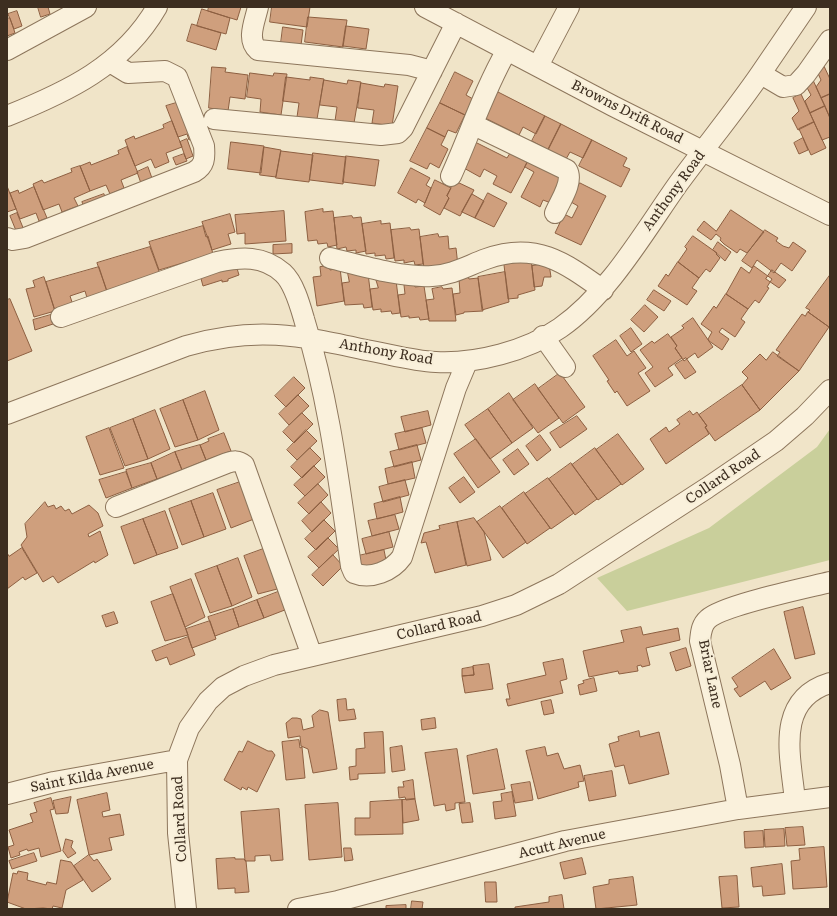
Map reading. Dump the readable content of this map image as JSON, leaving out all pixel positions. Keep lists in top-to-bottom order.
{
  "streets": {
    "street": [
      "Browns Drift Road",
      "Anthony Road",
      "Collard Road",
      "Briar Lane",
      "Saint Kilda Avenue",
      "Acutt Avenue"
    ]
  },
  "crossings": [
    ["Browns Drift Road", "Anthony Road"],
    ["Collard Road", "Saint Kilda Avenue"],
    ["Briar Lane", "Acutt Avenue"]
  ]
}
